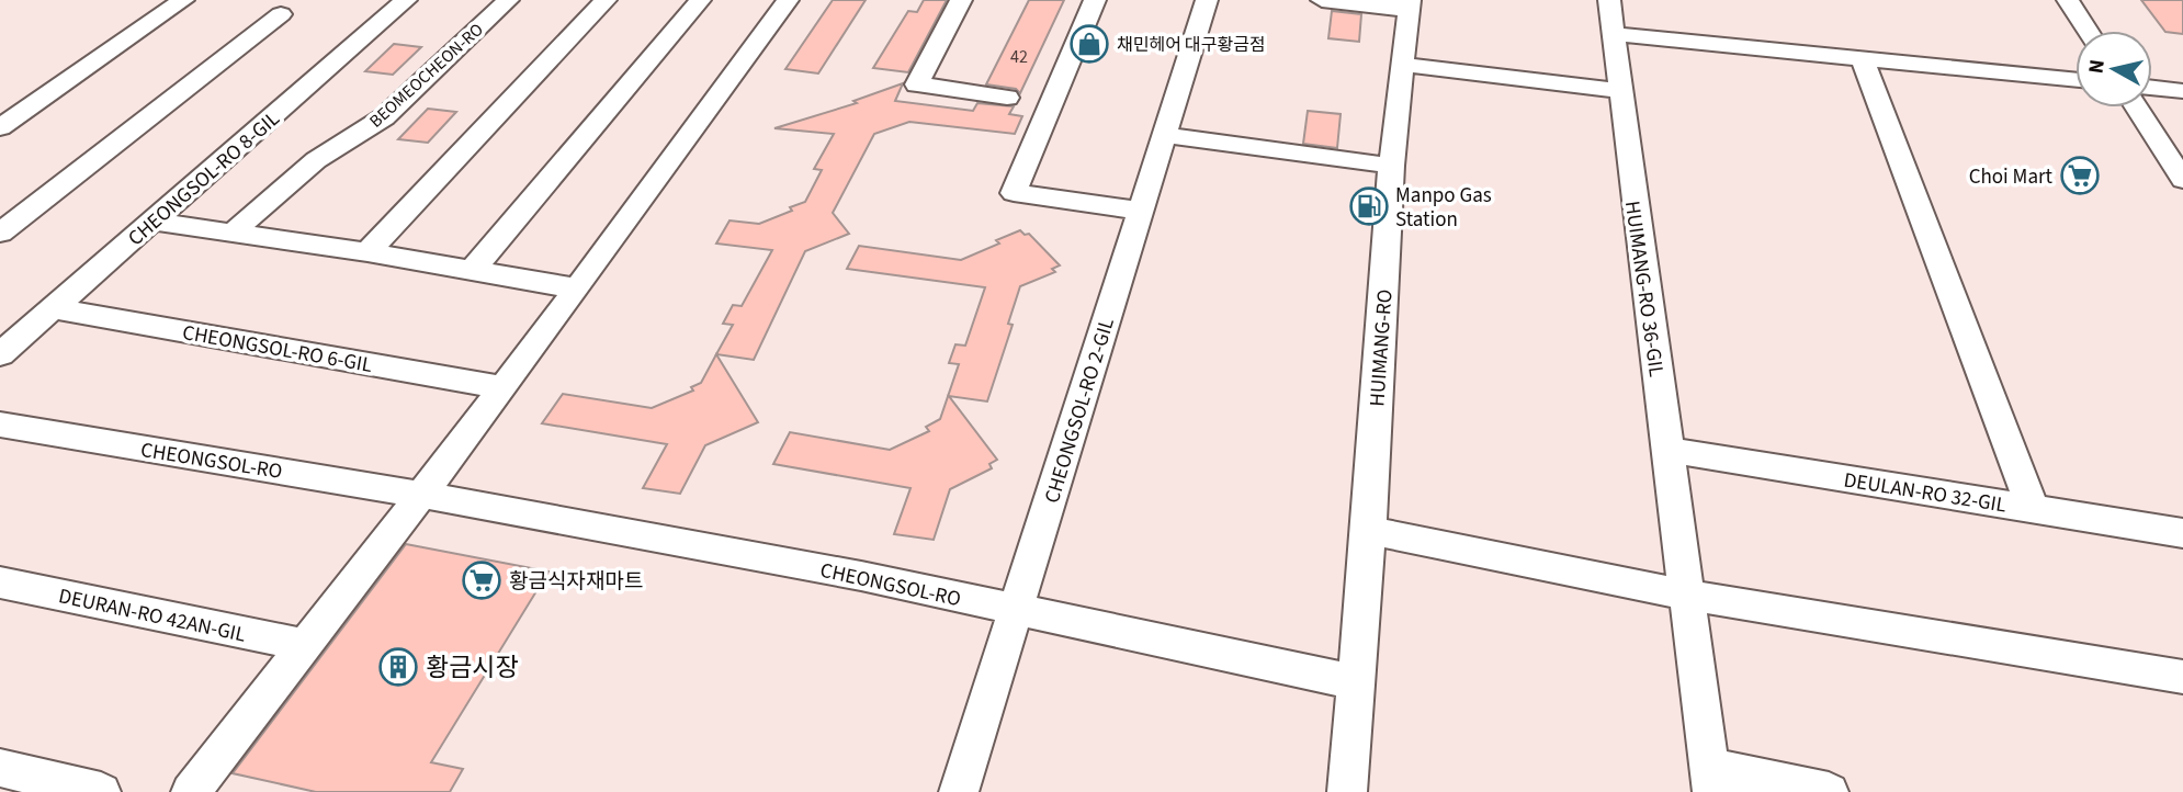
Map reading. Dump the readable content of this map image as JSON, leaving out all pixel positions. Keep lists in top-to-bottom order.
{
  "streets": {
    "street": [
      "BEOMEOCHEON-RO",
      "CHEONGSOL-RO 8-GIL",
      "HUIMANG-RO 36-GIL",
      "CHEONGSOL-RO 6-GIL",
      "HUIMANG-RO",
      "CHEONGSOL-RO 2-GIL",
      "CHEONGSOL-RO",
      "DEULAN-RO 32-GIL",
      "DEURAN-RO 42AN-GIL"
    ]
  },
  "crossings": [
    ["CHEONGSOL-RO 8-GIL", "CHEONGSOL-RO 6-GIL"],
    ["HUIMANG-RO 36-GIL", "DEULAN-RO 32-GIL"],
    ["HUIMANG-RO", "CHEONGSOL-RO"],
    ["CHEONGSOL-RO 2-GIL", "CHEONGSOL-RO"]
  ],
  "places": {
    "shop": ["채민헤어 대구황금점"],
    "supermarket": ["Choi Mart", "황금식자재마트"],
    "fuel station": ["Manpo Gas Station"],
    "building": ["황금시장"]
  },
  "house_numbers": ["42"],
  "north": "left"
}
